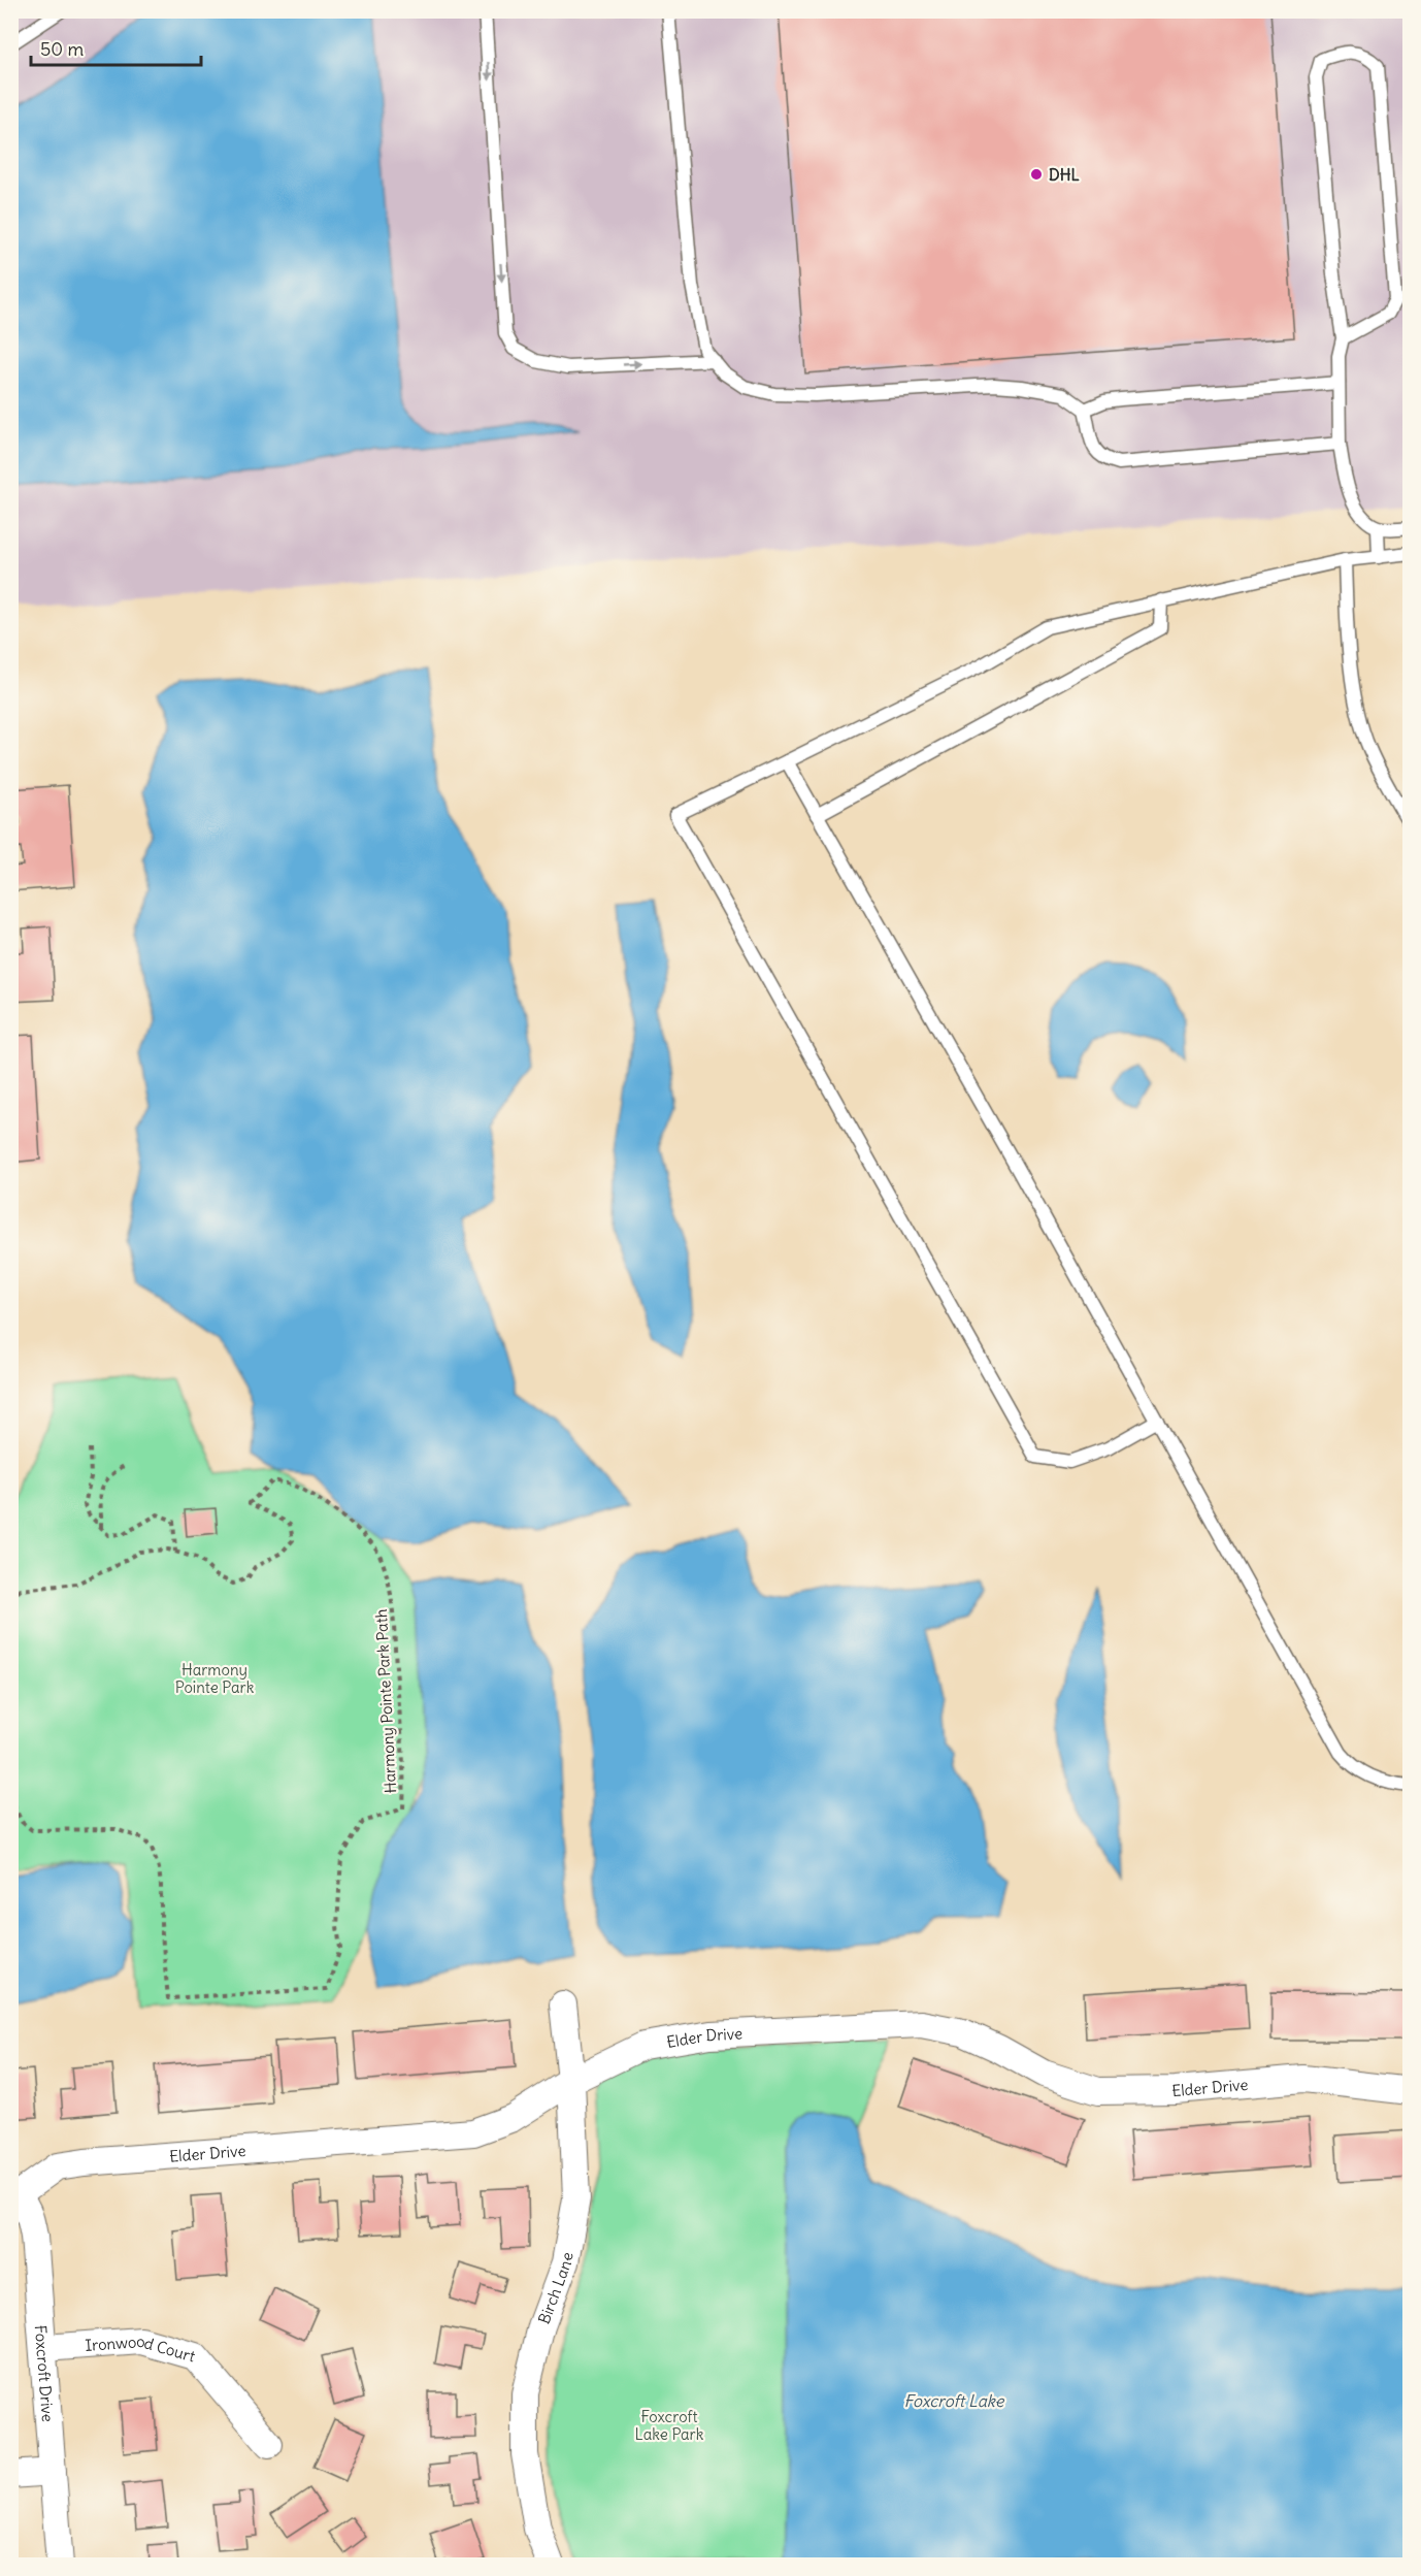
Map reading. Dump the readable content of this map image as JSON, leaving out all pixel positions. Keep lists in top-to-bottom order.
{
  "streets": {
    "street": [
      "Elder Drive",
      "Birch Lane",
      "Ironwood Court",
      "Foxcroft Drive"
    ],
    "path": ["Harmony Pointe Park Path"]
  },
  "crossings": [
    ["Elder Drive", "Birch Lane"],
    ["Elder Drive", "Foxcroft Drive"],
    ["Ironwood Court", "Foxcroft Drive"]
  ],
  "water": ["Foxcroft Lake"],
  "parks": ["Harmony Pointe Park", "Foxcroft Lake Park"],
  "places": ["DHL"],
  "scale_bar": "50 m"
}
